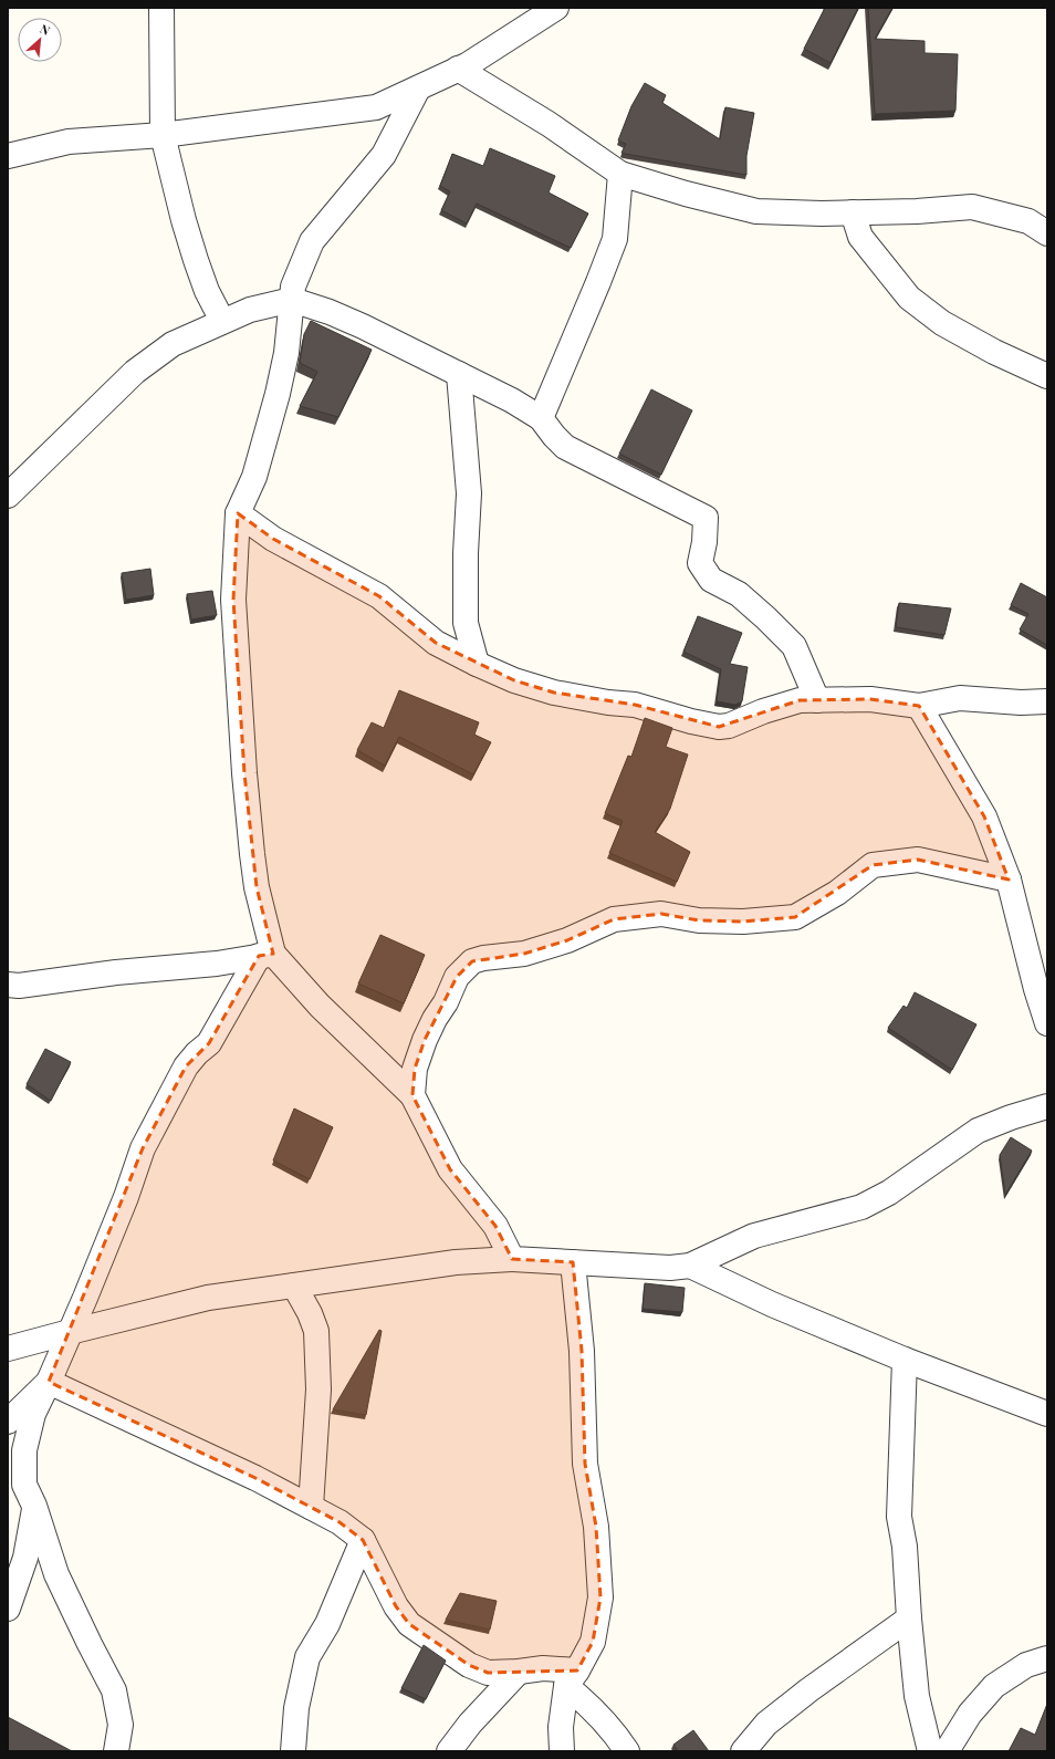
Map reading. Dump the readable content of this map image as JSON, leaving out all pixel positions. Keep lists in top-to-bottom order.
{
  "north": "top right"
}
